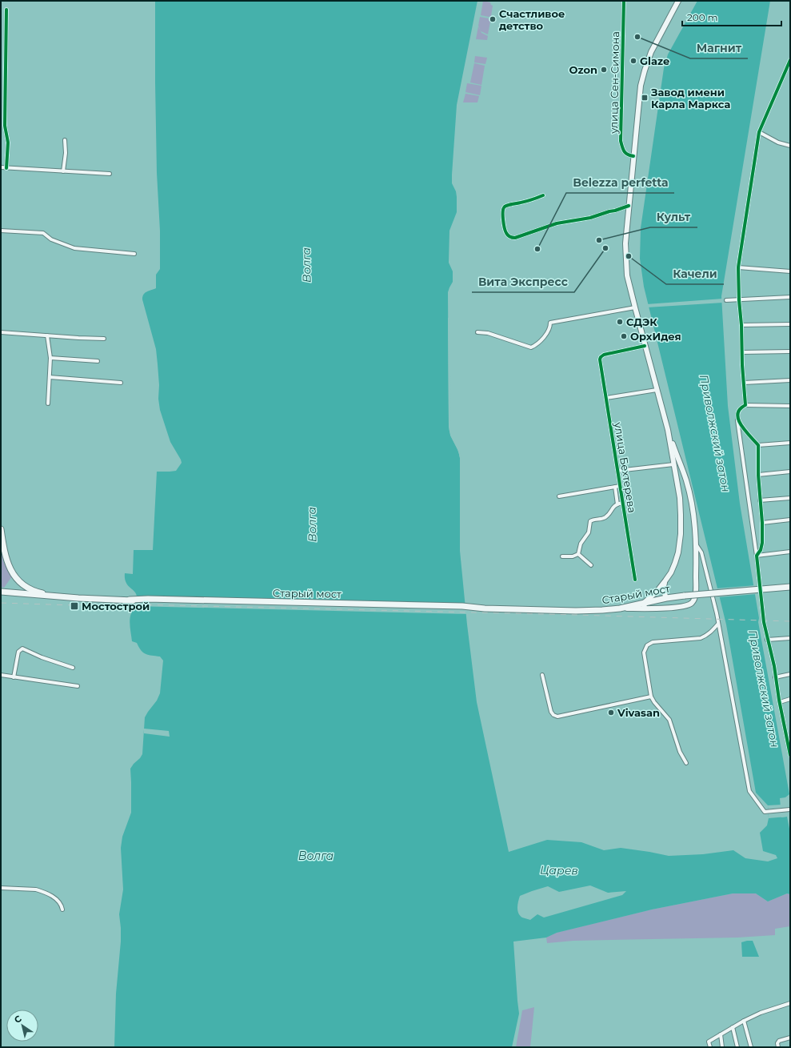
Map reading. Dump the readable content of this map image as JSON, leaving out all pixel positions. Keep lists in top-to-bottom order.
{
  "streets": {
    "main road": ["Старый мост"],
    "street": ["улица Сен-Симона", "улица Бехтерева"]
  },
  "water": ["Волга", "Приволжский затон", "Царев"],
  "places": {
    "other": [
      "Счастливое детство",
      "Магнит",
      "Glaze",
      "Ozon",
      "Культ",
      "Вита Экспресс",
      "Belezza perfetta",
      "Качели",
      "СДЭК",
      "ОрхИдея",
      "Vivasan"
    ],
    "transit": ["Завод имени Карла Маркса", "Мостострой"]
  },
  "scale_bar": "200 m",
  "north": "top left"
}
